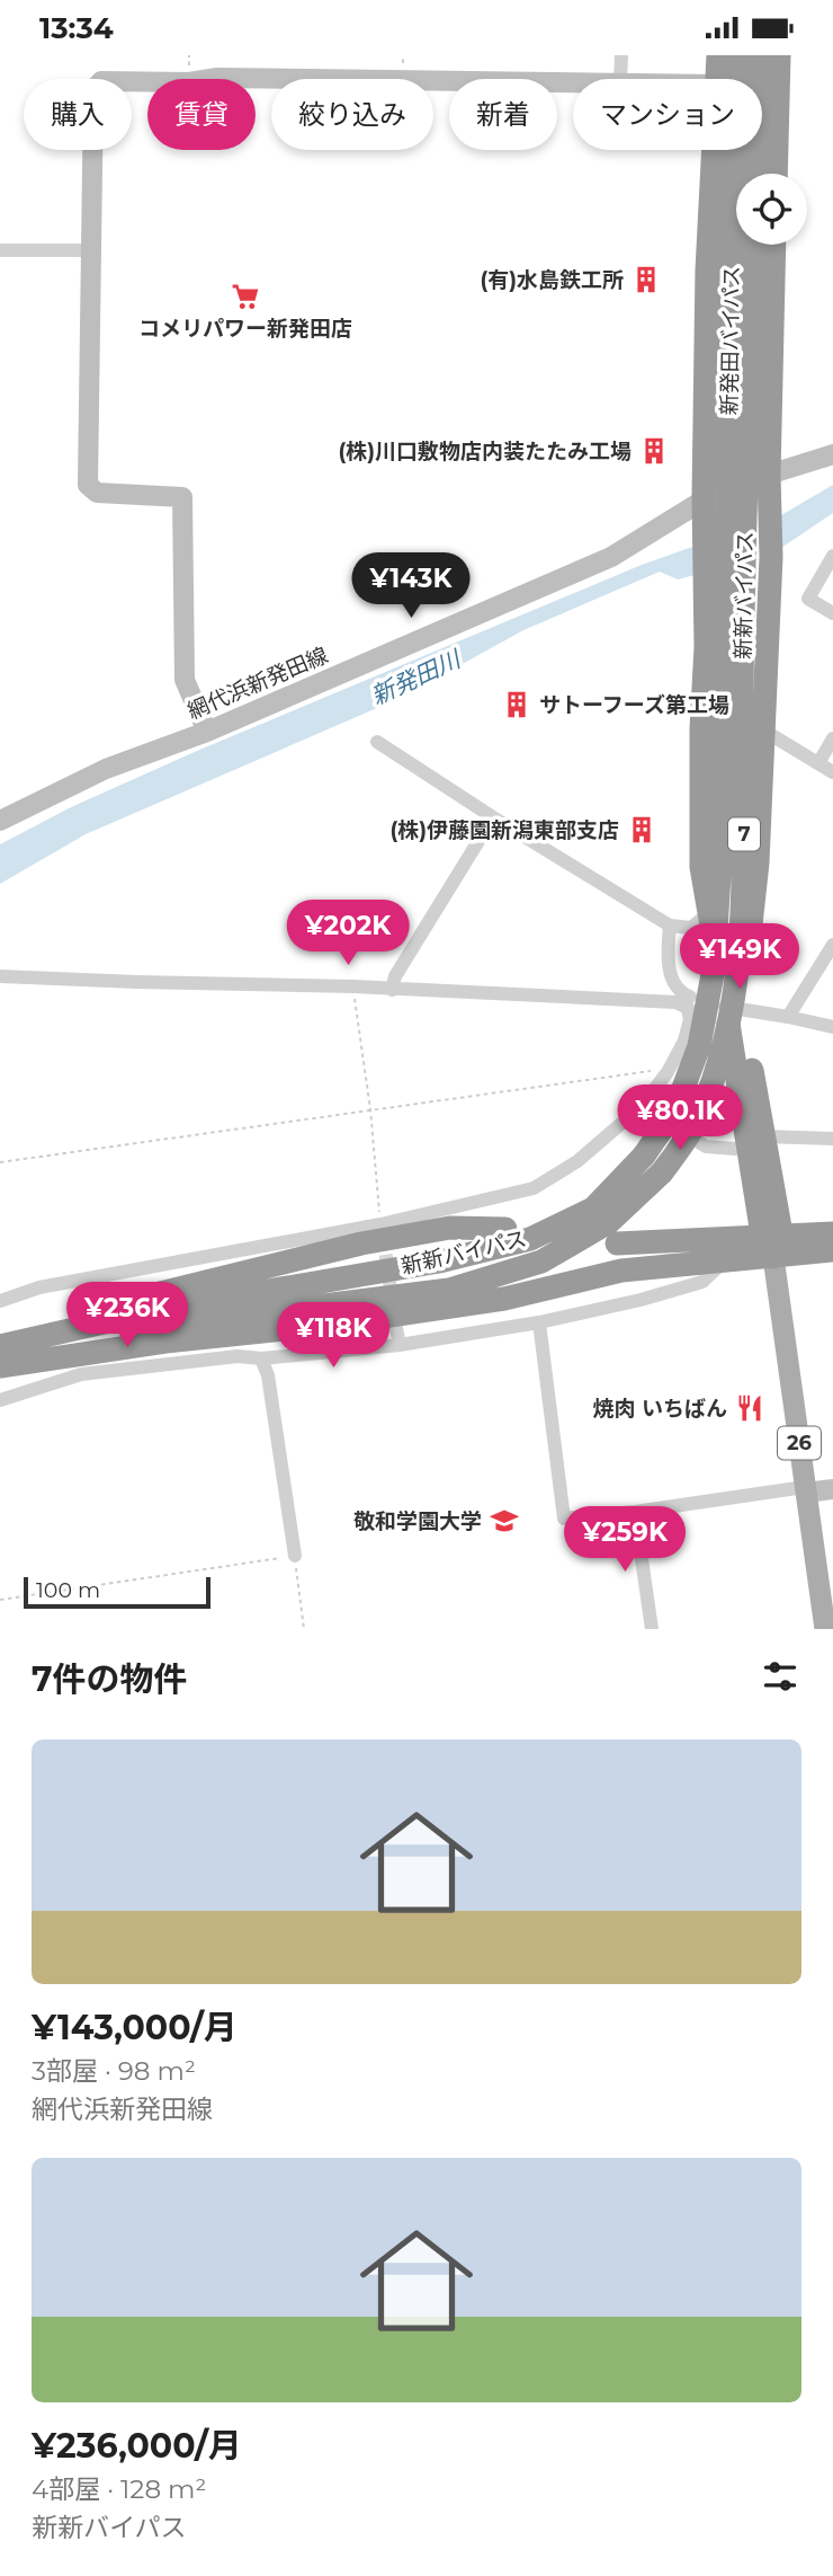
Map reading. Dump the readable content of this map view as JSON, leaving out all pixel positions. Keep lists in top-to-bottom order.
{
  "streets": {
    "highway": ["新発田バイパス", "新新バイパス", "7"],
    "main road": ["26"],
    "street": ["網代浜新発田線"]
  },
  "crossings": [
    ["新発田バイパス", "新新バイパス"],
    ["新発田バイパス", "網代浜新発田線"],
    ["新発田バイパス", "7"],
    ["新新バイパス", "網代浜新発田線"],
    ["新新バイパス", "7"],
    ["網代浜新発田線", "7"],
    ["7", "26"]
  ],
  "water": ["新発田川"],
  "places": {
    "building": [
      "(有)水島鉄工所",
      "(株)川口敷物店内装たたみ工場",
      "サトーフーズ第工場",
      "(株)伊藤園新潟東部支店"
    ],
    "supermarket": ["コメリパワー新発田店"],
    "restaurant": ["焼肉 いちばん"],
    "school or university": ["敬和学園大学"]
  },
  "scale_bar": "100 m",
  "page": {
    "status": "13:34",
    "chip": [
      "購入",
      "賃貸",
      "絞り込み",
      "新着",
      "マンション"
    ],
    "price": [
      "¥143K",
      "¥202K",
      "¥149K",
      "¥80.1K",
      "¥236K",
      "¥118K",
      "¥259K"
    ],
    "scale": "100 m",
    "heading": "7件の物件",
    "list": [
      {
        "name": "¥143,000/月",
        "note": "3部屋 · 98 m² · 網代浜新発田線"
      },
      {
        "name": "¥236,000/月",
        "note": "4部屋 · 128 m² · 新新バイパス"
      }
    ]
  }
}
